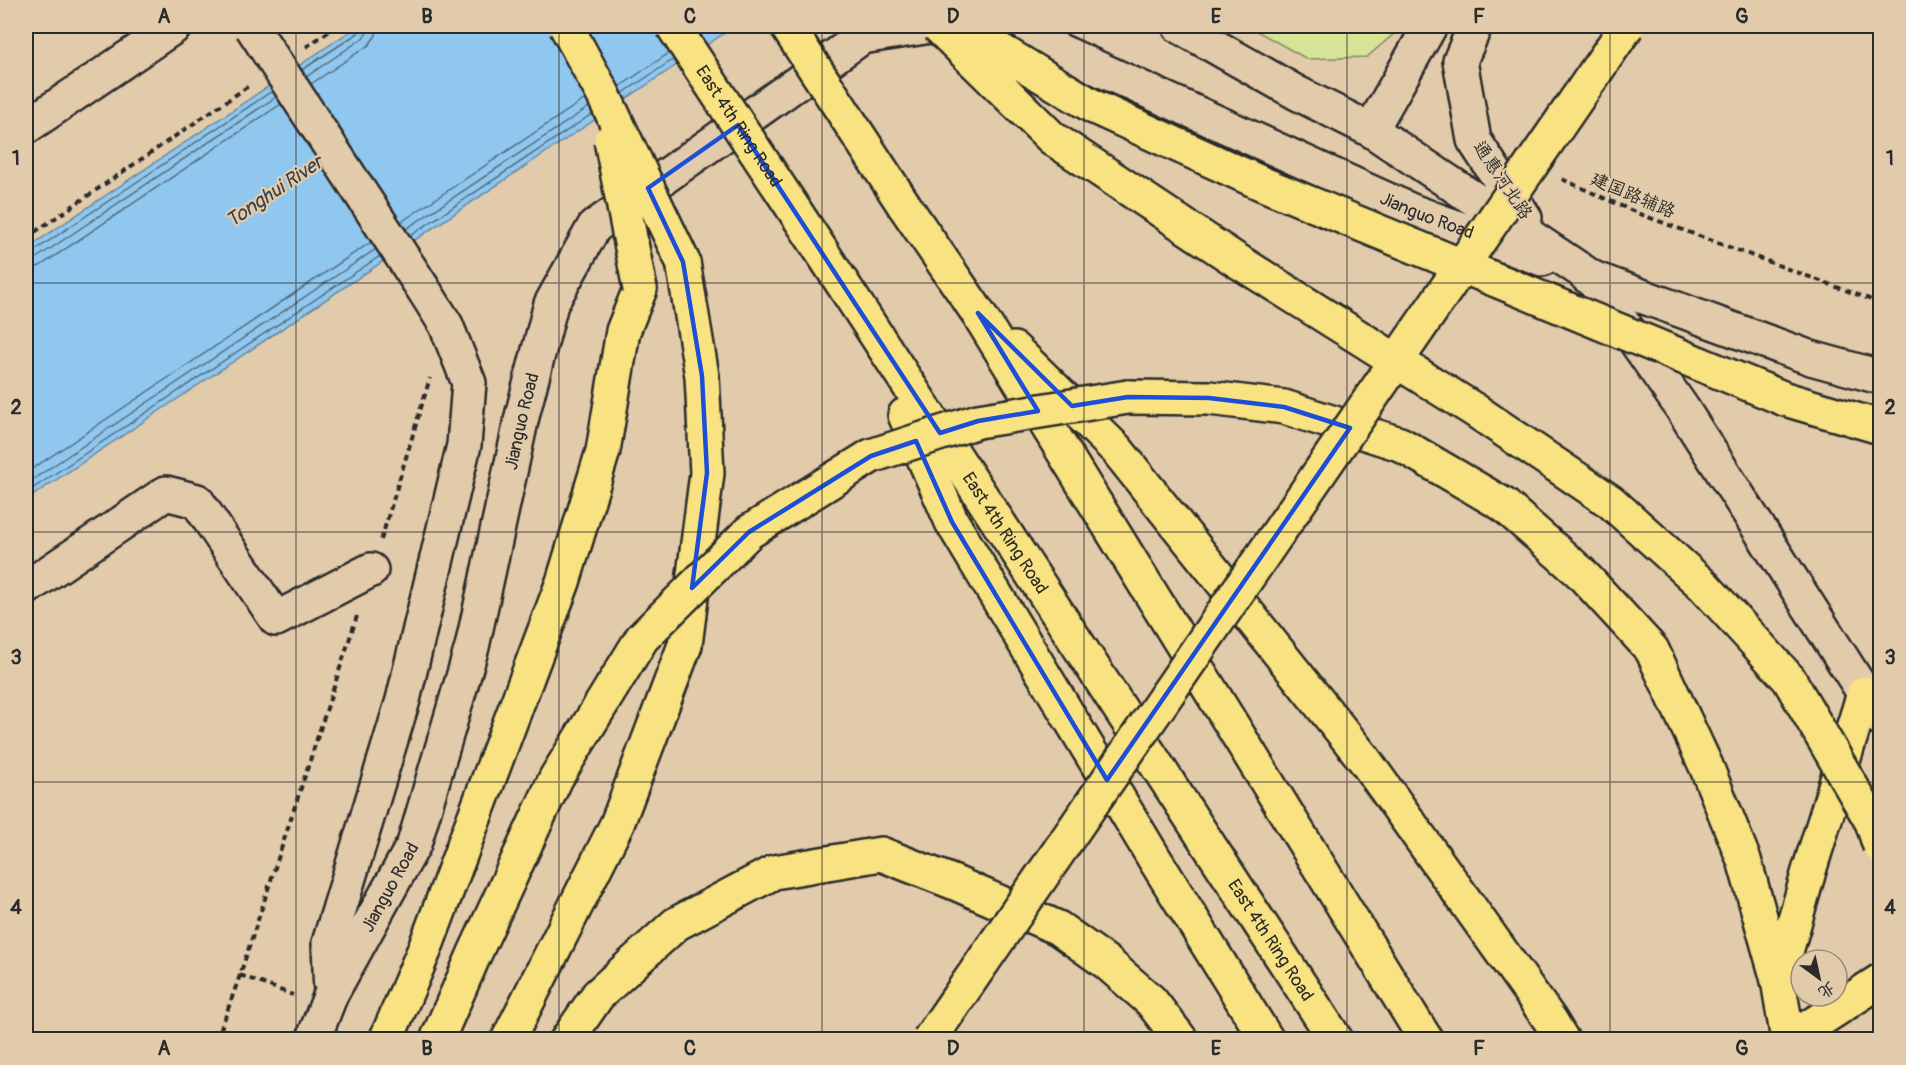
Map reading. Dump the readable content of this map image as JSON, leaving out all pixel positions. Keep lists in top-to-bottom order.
{
  "streets": {
    "highway": ["East 4th Ring Road"],
    "street": ["通惠河北路", "Jianguo Road"],
    "path": ["建国路辅路"]
  },
  "crossings": [
    ["通惠河北路", "Jianguo Road"]
  ],
  "water": ["Tonghui River"],
  "north": "bottom right",
  "grid": {
    "columns": [
      "A",
      "B",
      "C",
      "D",
      "E",
      "F",
      "G"
    ],
    "rows": [
      "1",
      "2",
      "3",
      "4"
    ]
  }
}
